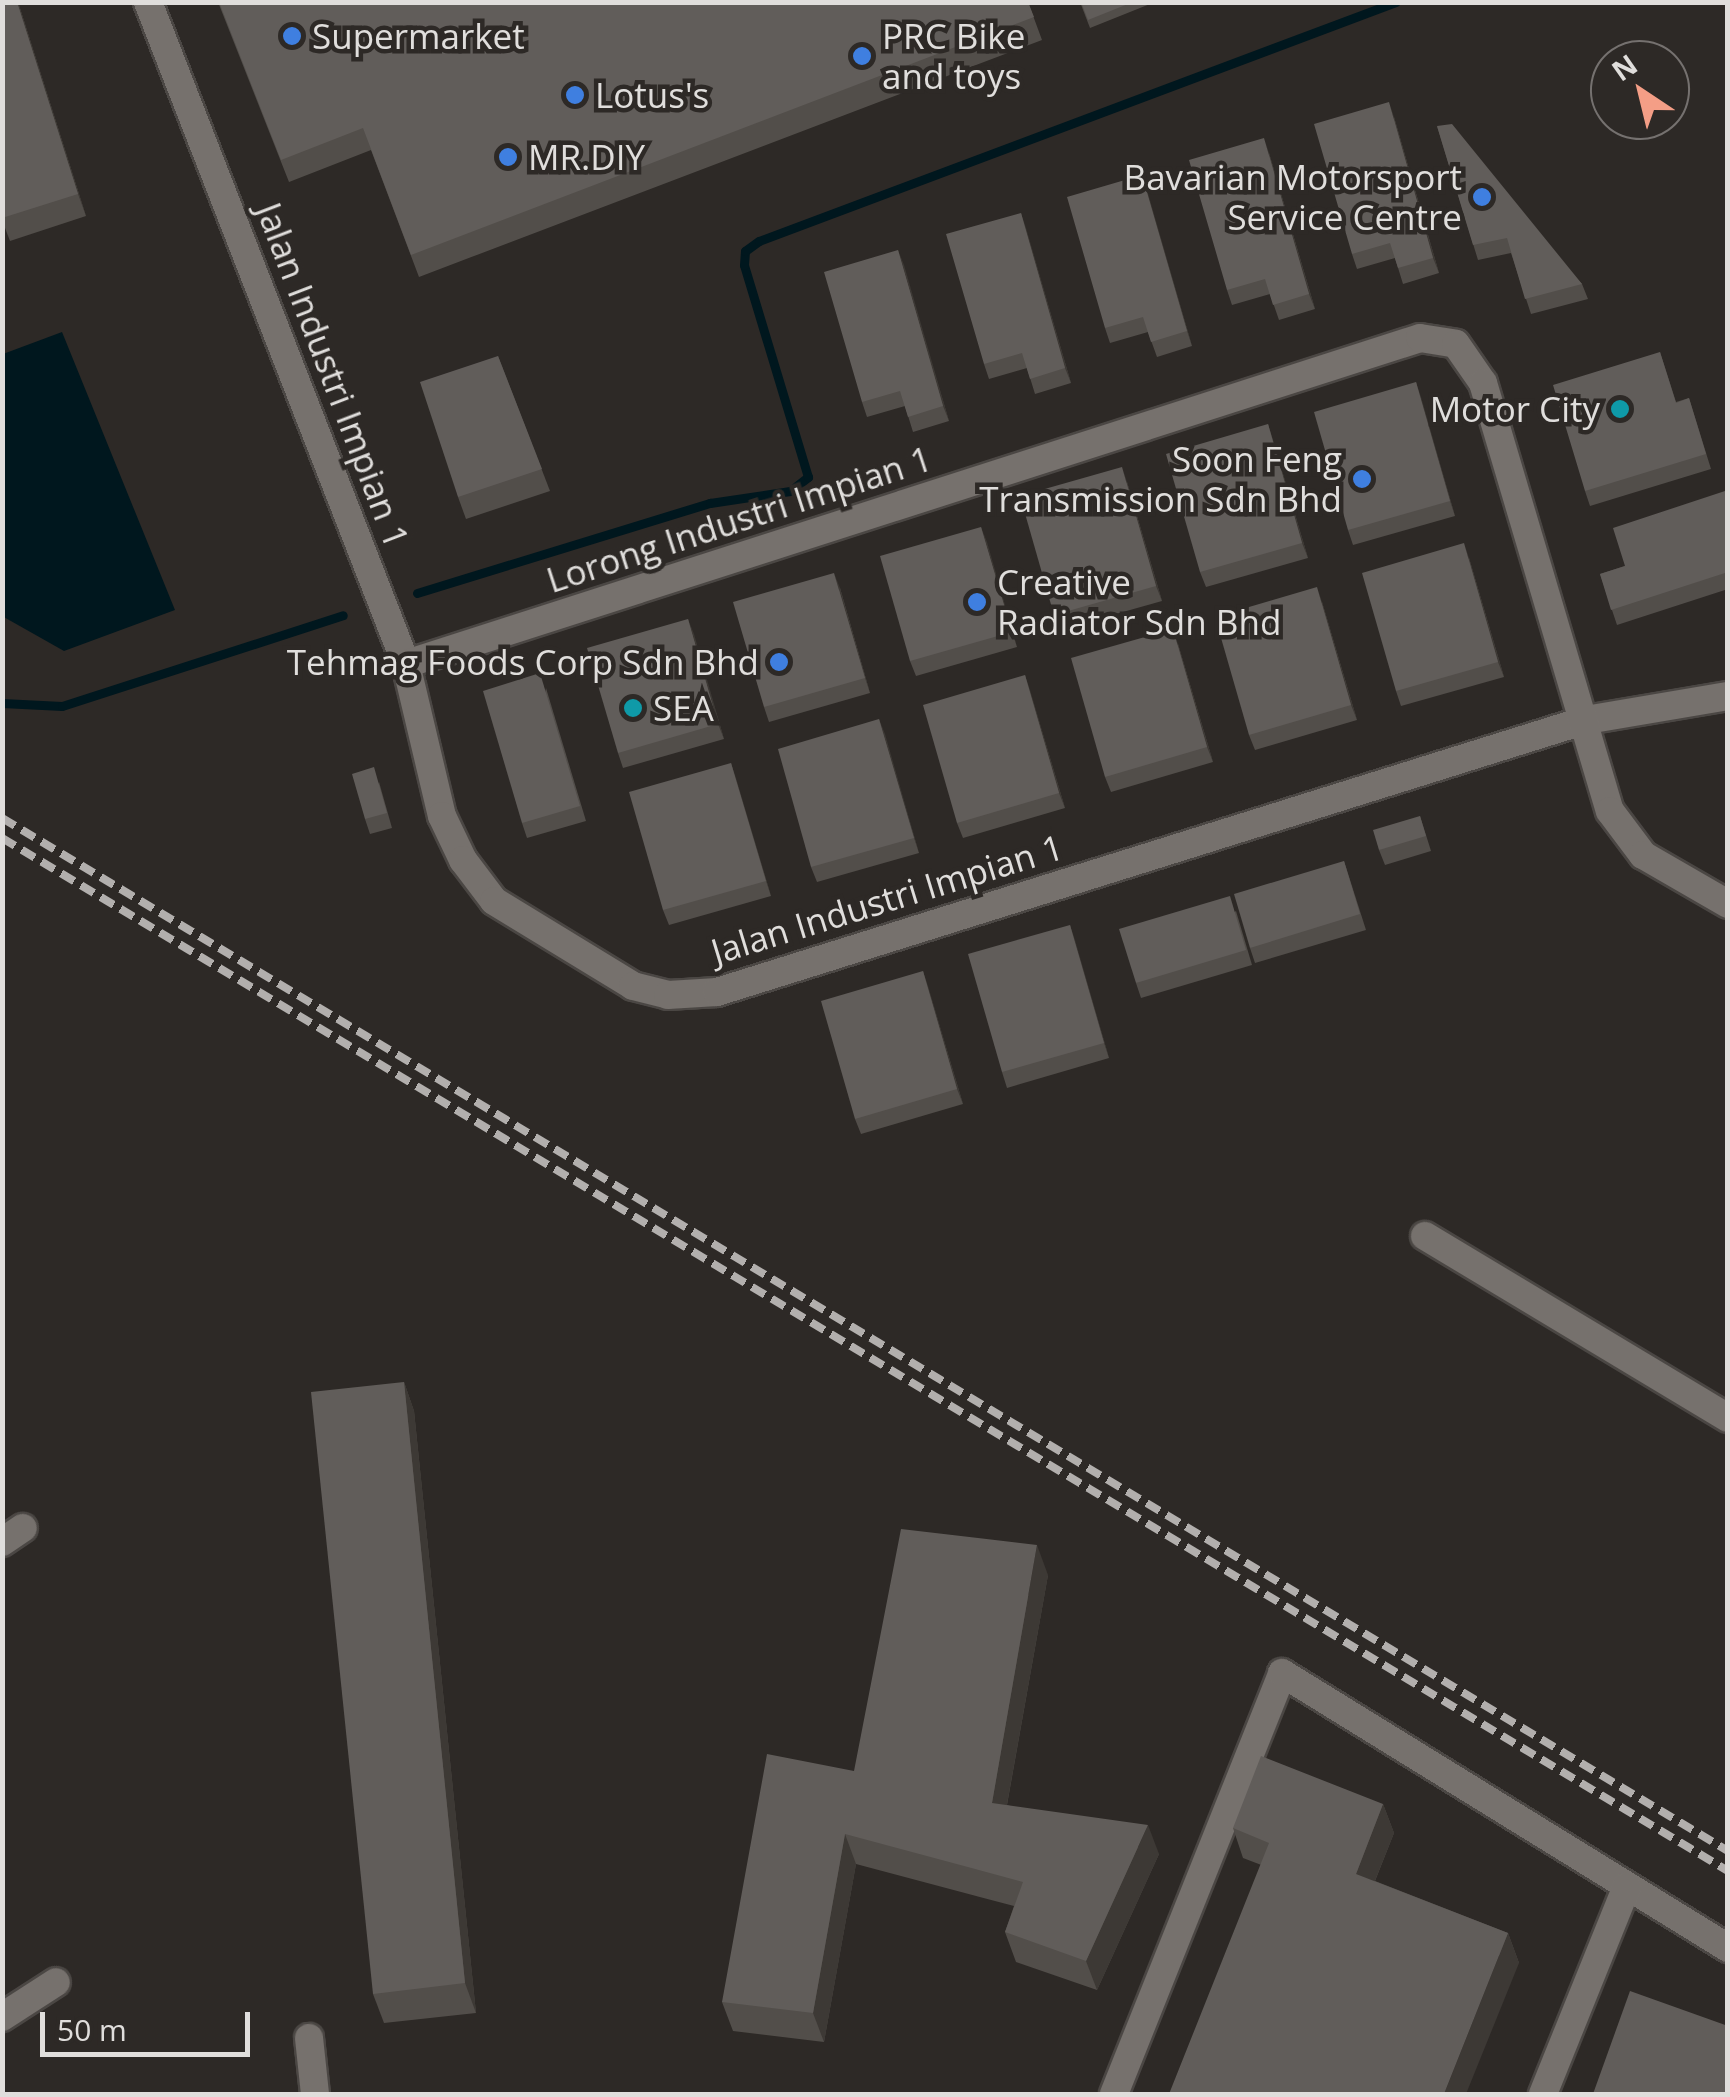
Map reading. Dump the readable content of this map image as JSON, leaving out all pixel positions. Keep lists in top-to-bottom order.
{
  "streets": {
    "street": ["Jalan Industri Impian 1", "Lorong Industri Impian 1"]
  },
  "crossings": [
    ["Jalan Industri Impian 1", "Lorong Industri Impian 1"]
  ],
  "places": [
    "Supermarket",
    "PRC Bike and toys",
    "Lotus's",
    "MR.DIY",
    "Bavarian Motorsport Service Centre",
    "Motor City",
    "Soon Feng Transmission Sdn Bhd",
    "Creative Radiator Sdn Bhd",
    "Tehmag Foods Corp Sdn Bhd",
    "SEA"
  ],
  "scale_bar": "50 m",
  "north": "top left"
}
